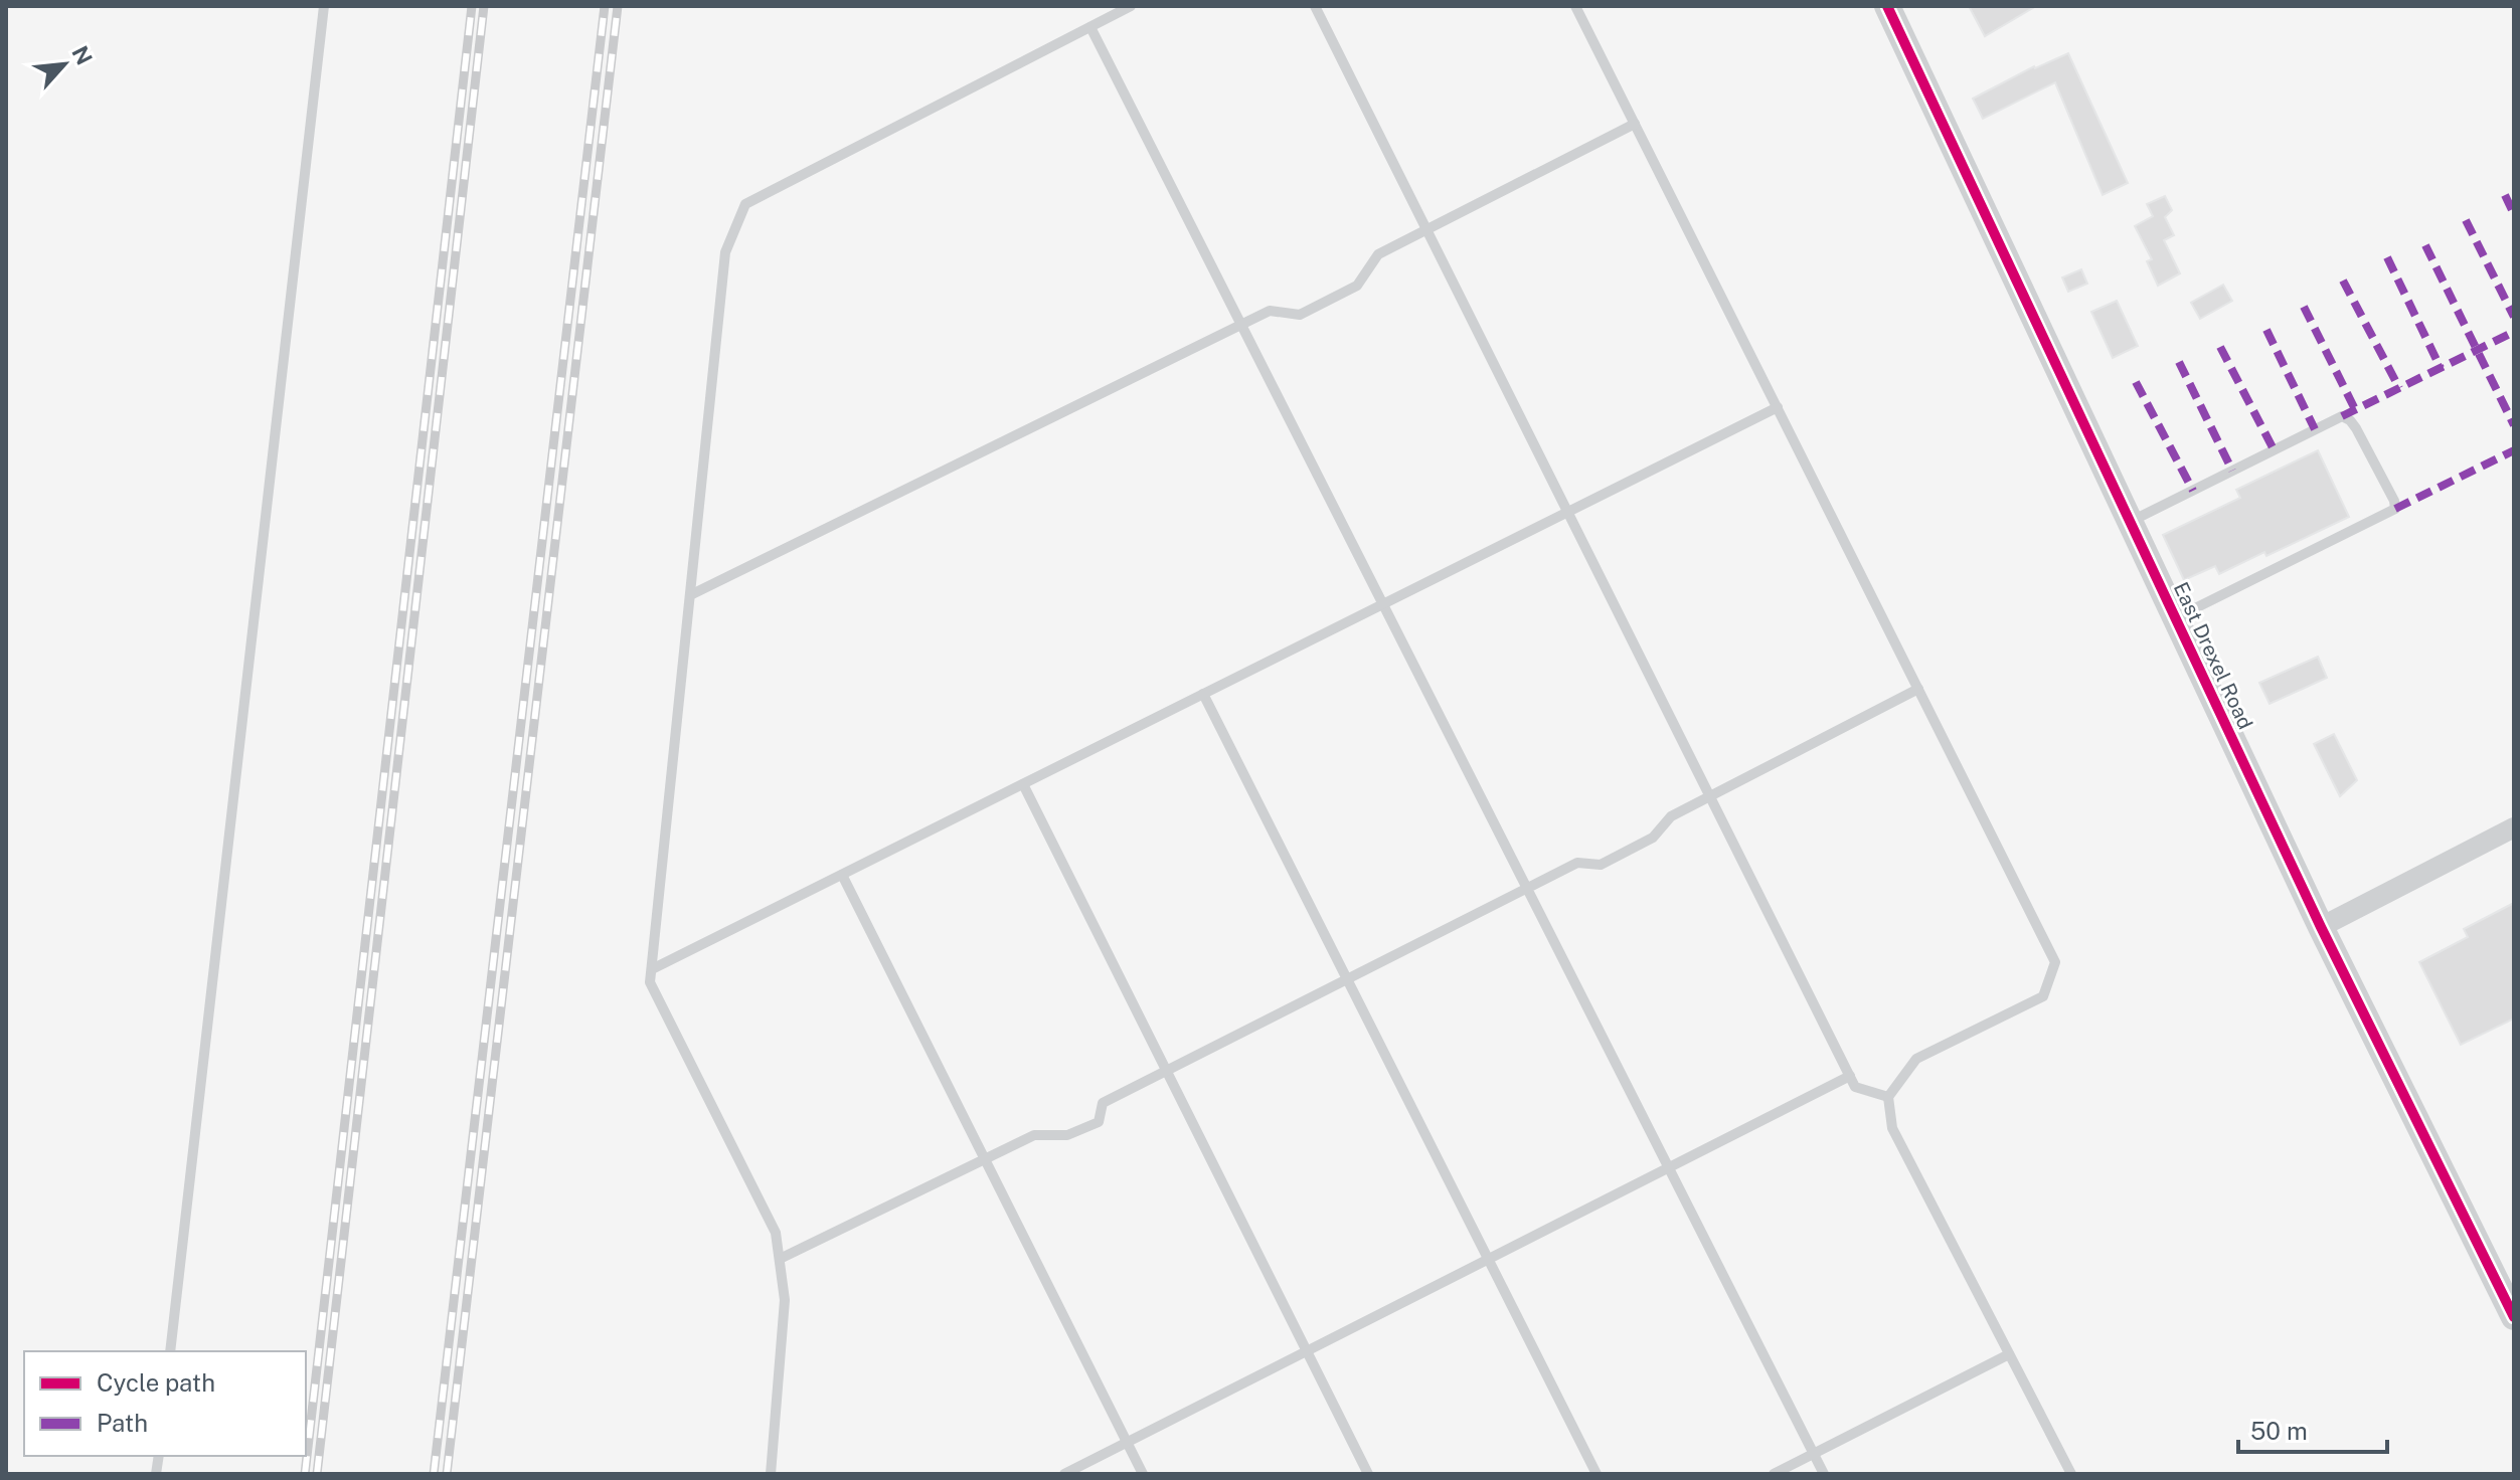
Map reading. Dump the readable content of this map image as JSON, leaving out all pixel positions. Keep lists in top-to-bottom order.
{
  "streets": {
    "street": ["East Drexel Road"]
  },
  "legend": ["Cycle path", "Path"],
  "scale_bar": "50 m",
  "north": "top right"
}
